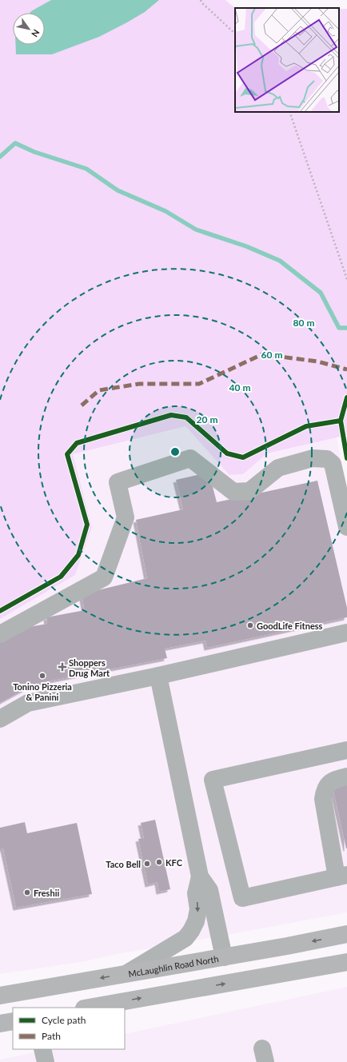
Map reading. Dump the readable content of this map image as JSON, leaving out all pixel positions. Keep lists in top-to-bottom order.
{
  "streets": {
    "main road": ["McLaughlin Road North"]
  },
  "places": {
    "other": [
      "GoodLife Fitness",
      "Tonino Pizzeria & Panini",
      "KFC",
      "Taco Bell",
      "Freshii"
    ],
    "health": ["Shoppers Drug Mart"]
  },
  "legend": ["Cycle path", "Path"],
  "north": "bottom right",
  "rings": [
    "80 m",
    "60 m",
    "40 m",
    "20 m"
  ]
}
